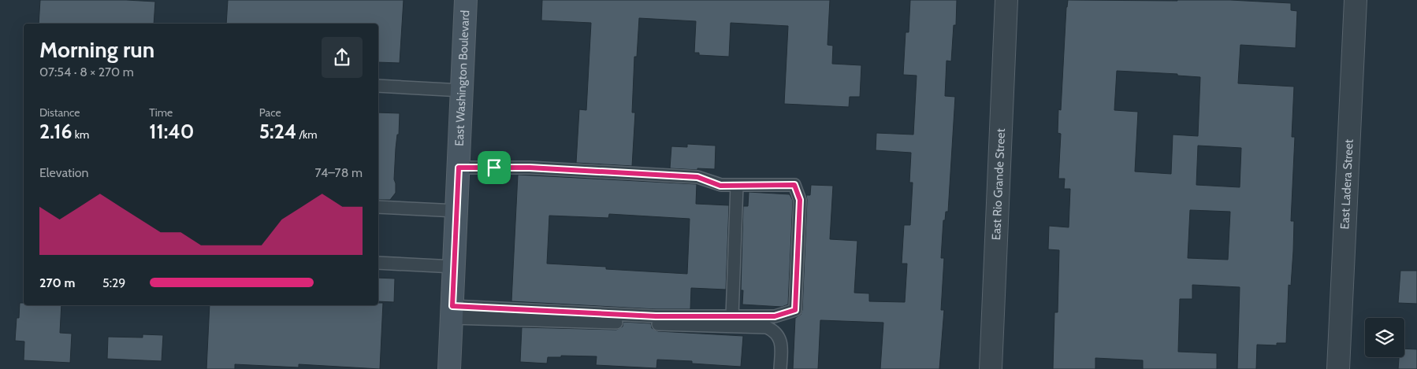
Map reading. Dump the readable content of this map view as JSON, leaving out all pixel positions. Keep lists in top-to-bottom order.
{
  "streets": {
    "main road": ["East Washington Boulevard"],
    "street": ["East Rio Grande Street", "East Ladera Street"]
  },
  "page": {
    "heading": ["Morning run", "07:54 · 8 × 270 m"],
    "stats": [
      ["Distance", "2.16 km"],
      ["Time", "11:40"],
      ["Pace", "5:24 /km"]
    ],
    "chart": ["Elevation", "74–78 m"],
    "list": [
      {
        "name": "270 m",
        "note": "5:29"
      }
    ]
  }
}
